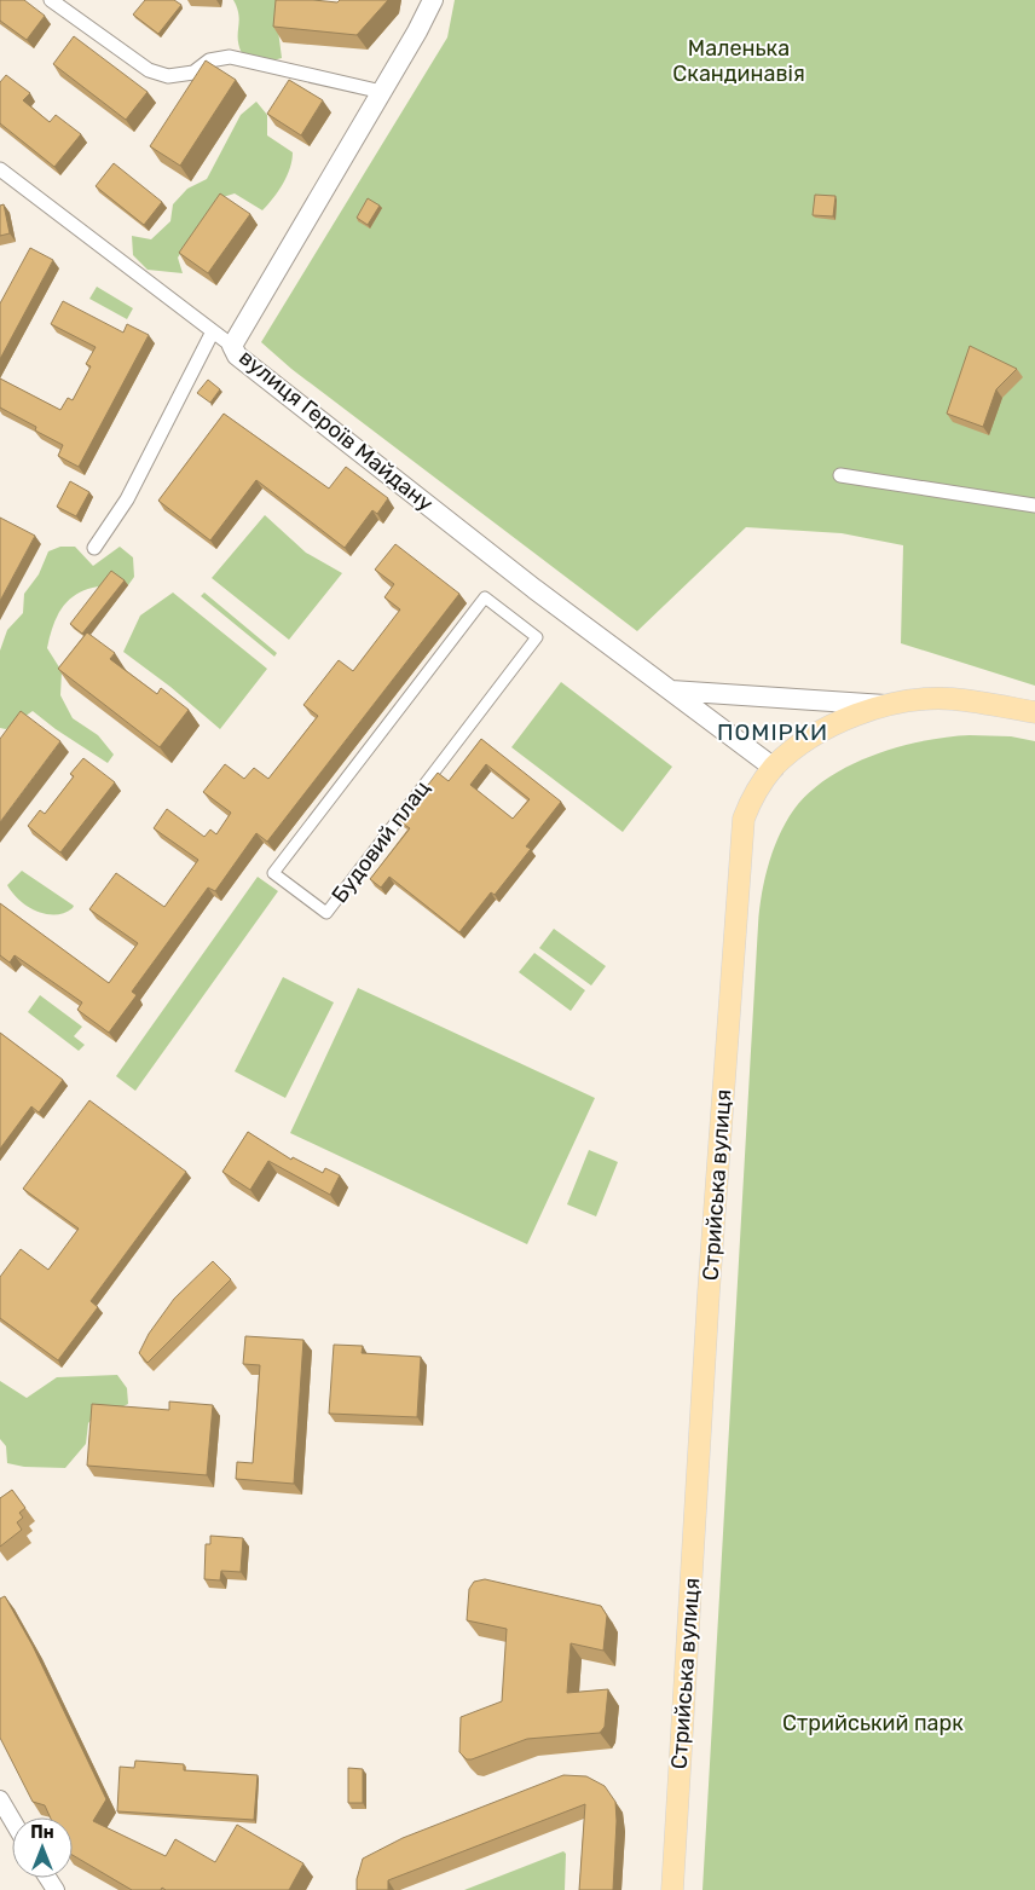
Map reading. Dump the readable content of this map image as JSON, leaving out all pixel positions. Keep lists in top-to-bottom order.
{
  "streets": {
    "main road": ["вулиця Героїв Майдану", "Стрийська вулиця"],
    "street": ["Будовий плац"]
  },
  "crossings": [
    ["вулиця Героїв Майдану", "Стрийська вулиця"]
  ],
  "districts": ["ПОМІРКИ"],
  "parks": ["Маленька Скандинавія", "Стрийський парк"],
  "north": "top"
}
